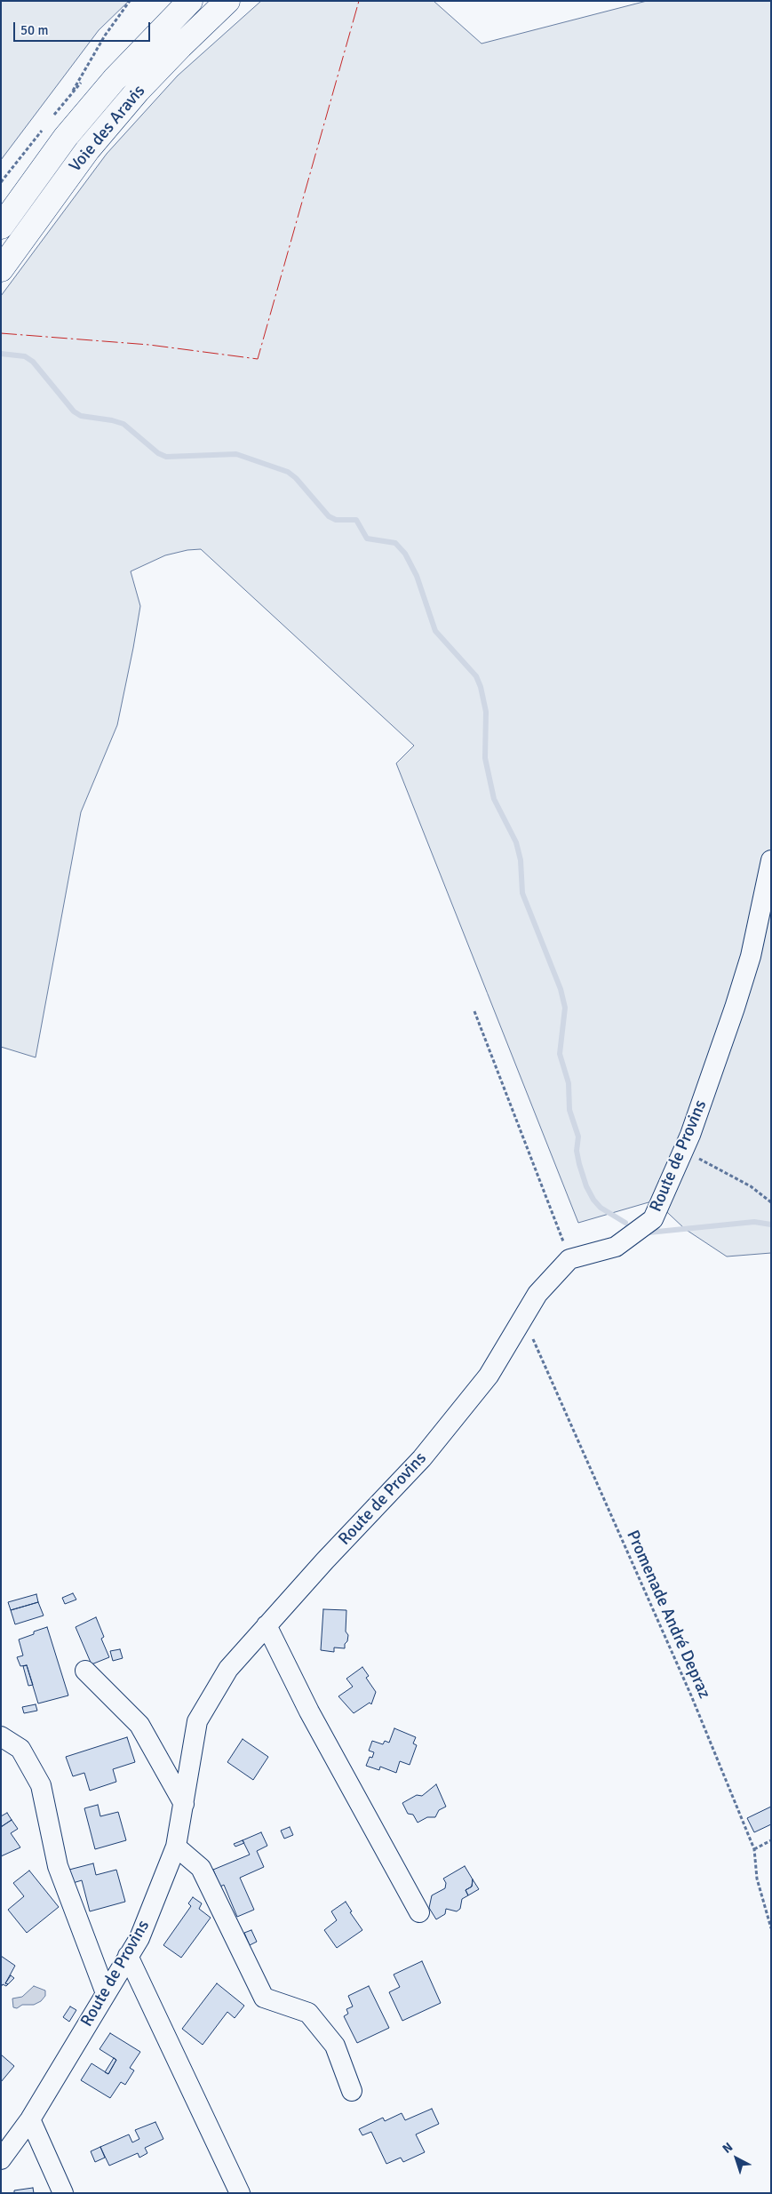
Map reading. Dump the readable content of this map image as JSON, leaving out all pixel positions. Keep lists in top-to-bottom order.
{
  "streets": {
    "highway": ["Voie des Aravis"],
    "street": ["Route de Provins"],
    "path": ["Promenade André Depraz"]
  },
  "crossings": [
    ["Route de Provins", "Promenade André Depraz"]
  ],
  "scale_bar": "50 m",
  "north": "top left"
}
